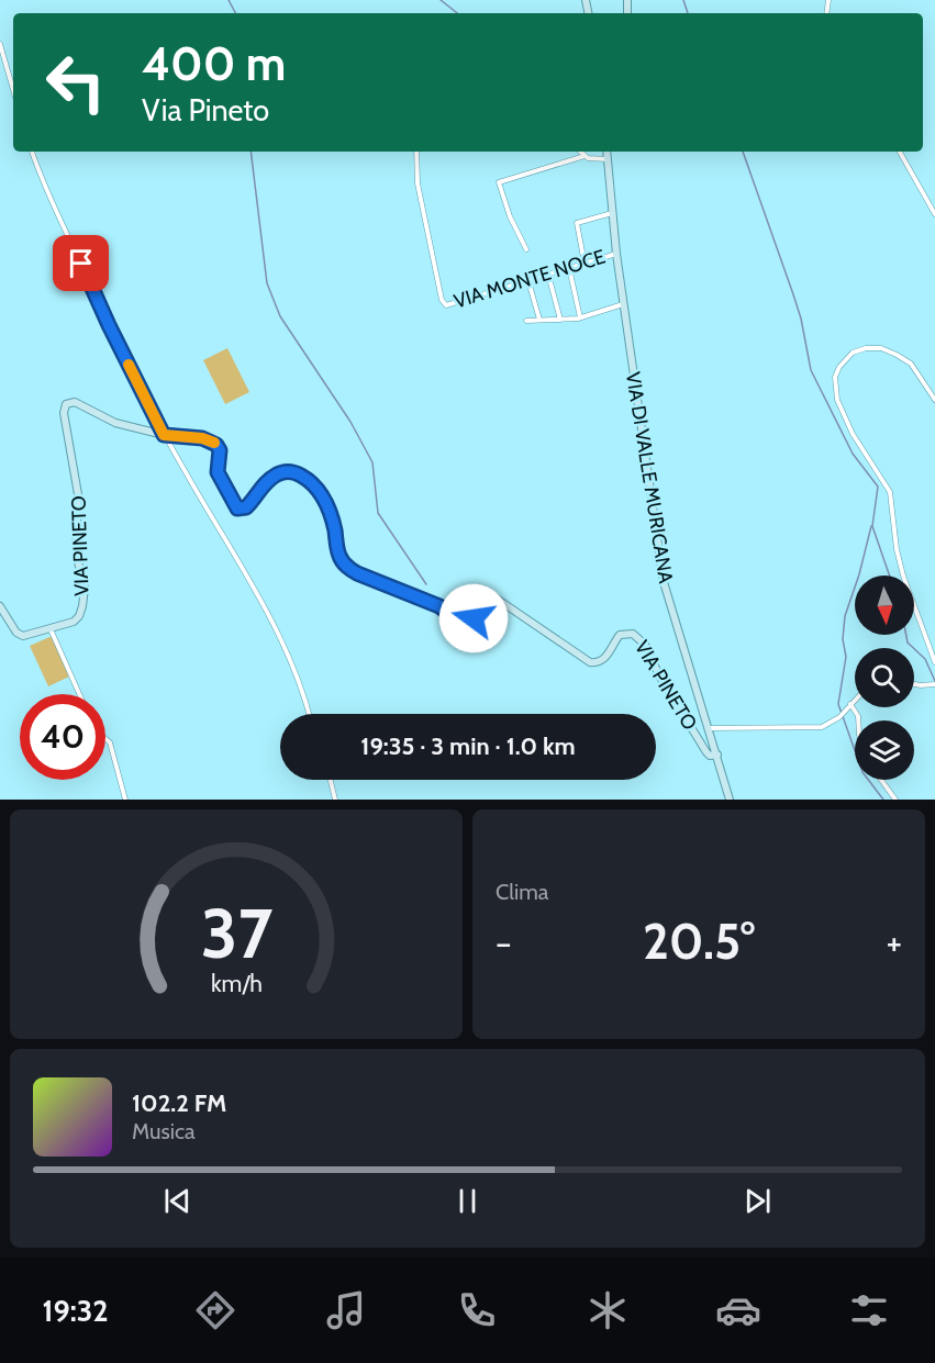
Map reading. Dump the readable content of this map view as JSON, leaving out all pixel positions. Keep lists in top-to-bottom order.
{
  "streets": {
    "street": ["VIA MONTE NOCE", "VIA DI VALLE MURICANA", "VIA PINETO"]
  },
  "crossings": [
    ["VIA MONTE NOCE", "VIA DI VALLE MURICANA"],
    ["VIA DI VALLE MURICANA", "VIA PINETO"]
  ],
  "north": "bottom",
  "page": {
    "turn": ["400 m", "Via Pineto"],
    "limit": "40",
    "trip": "19:35 · 3 min · 1.0 km",
    "tile": "Clima",
    "heat": ["−", "20.5°", "+"],
    "song": ["102.2 FM", "Musica"],
    "tabs": "19:32",
    "gauge": ["37", "km/h"]
  }
}
